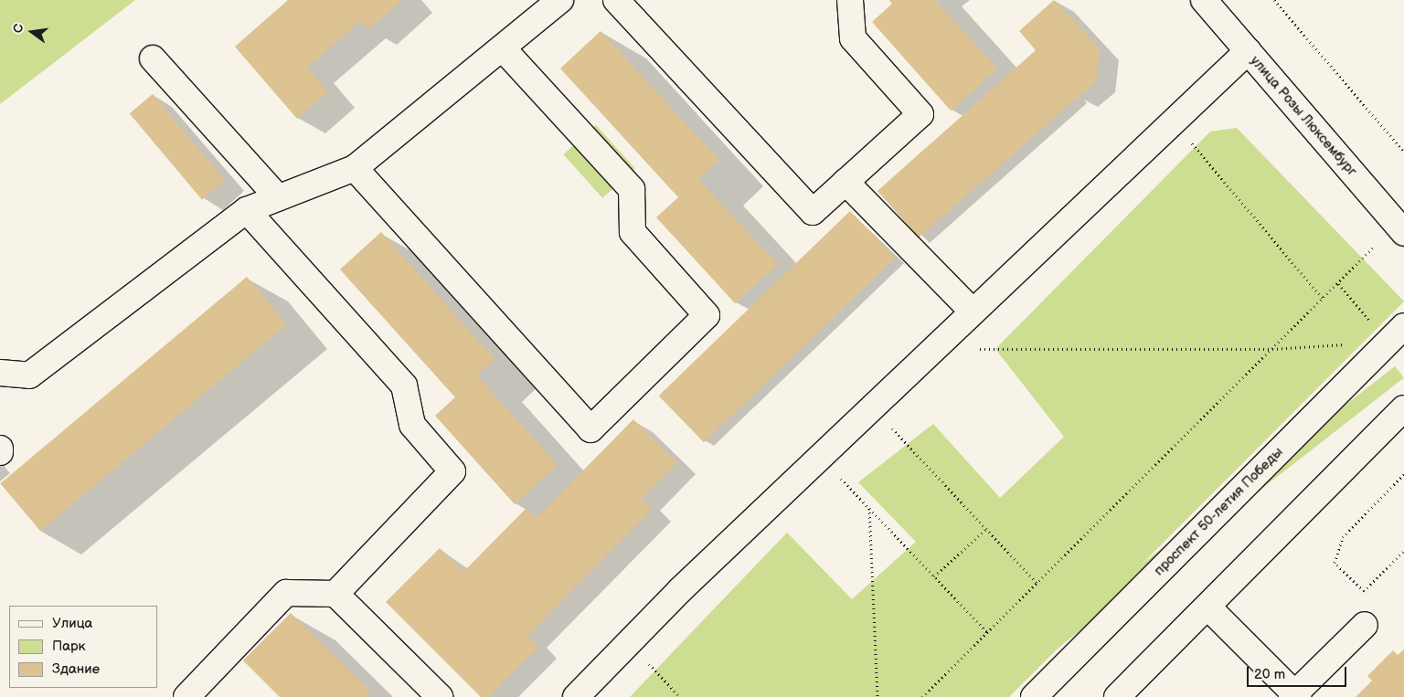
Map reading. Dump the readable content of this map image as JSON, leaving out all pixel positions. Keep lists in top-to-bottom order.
{
  "streets": {
    "main road": ["улица Розы Люксембург", "проспект 50-летия Победы"]
  },
  "legend": ["Улица", "Парк", "Здание"],
  "scale_bar": "20 m",
  "north": "left"
}
